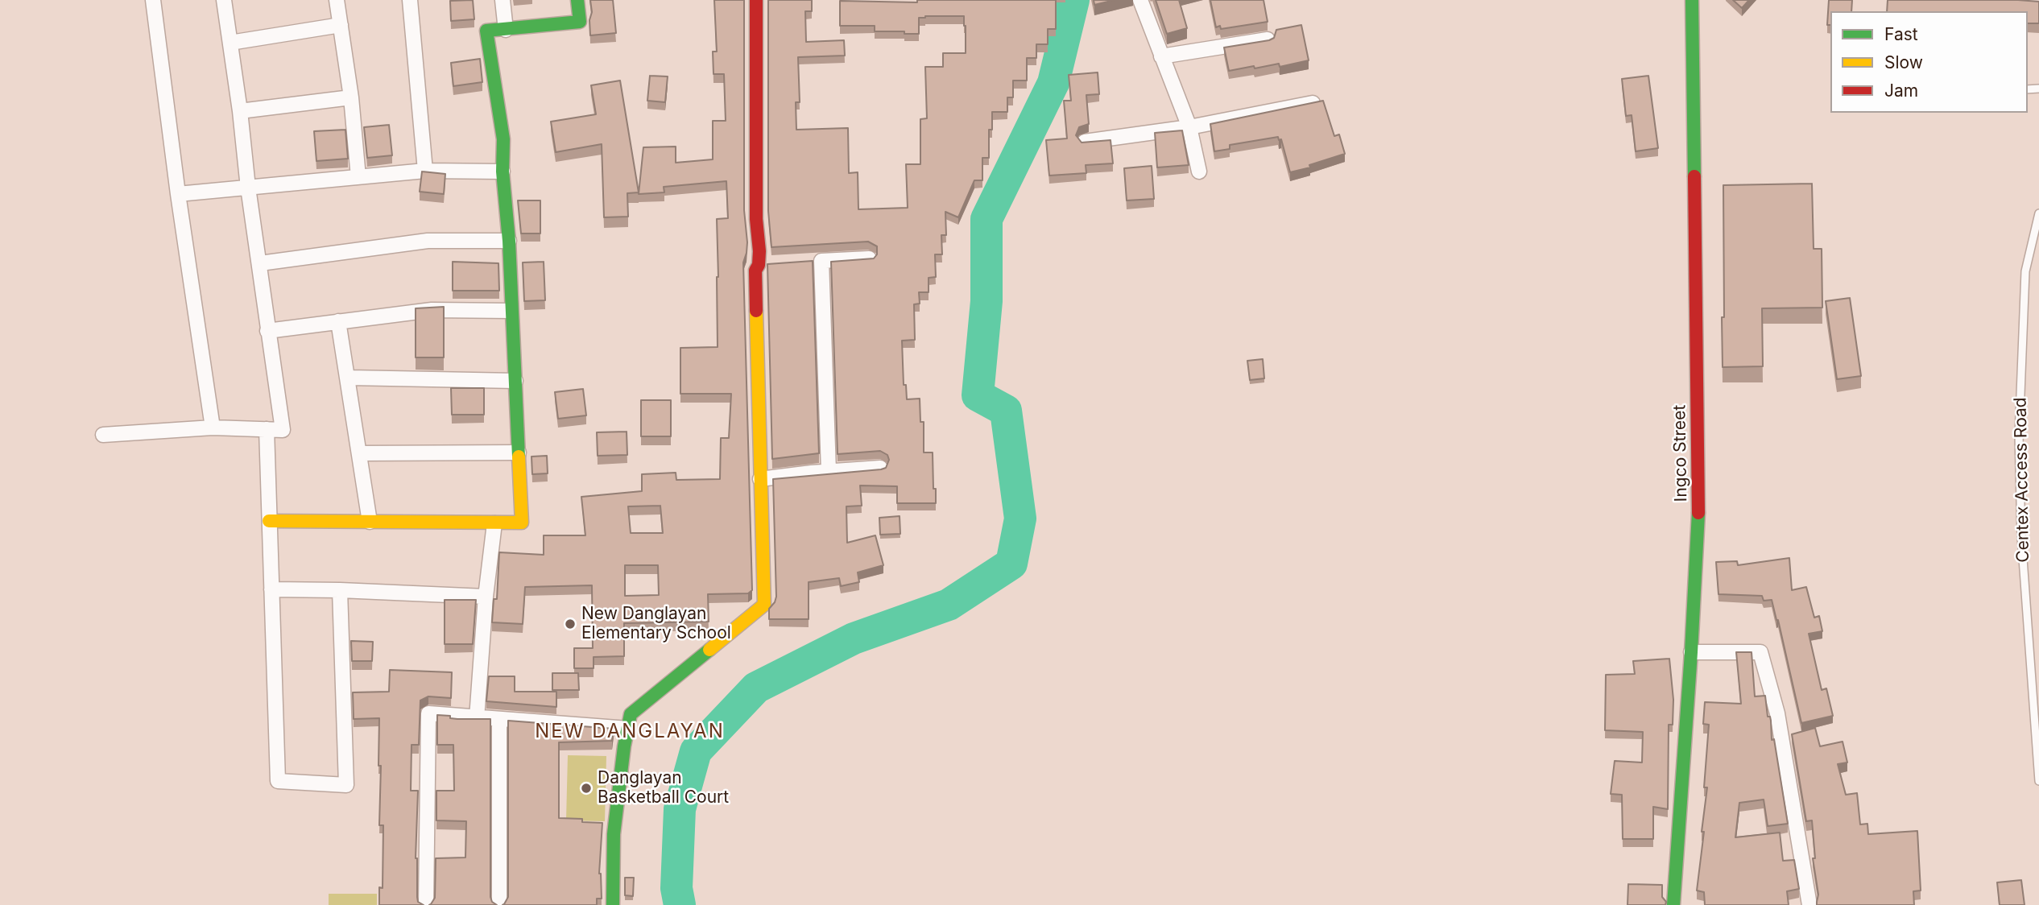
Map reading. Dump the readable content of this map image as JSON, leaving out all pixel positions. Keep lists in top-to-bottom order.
{
  "streets": {
    "street": ["Ingco Street"],
    "lane": ["Centex Access Road"]
  },
  "districts": ["NEW DANGLAYAN"],
  "places": ["New Danglayan Elementary School", "Danglayan Basketball Court"],
  "legend": ["Fast", "Slow", "Jam"]
}
